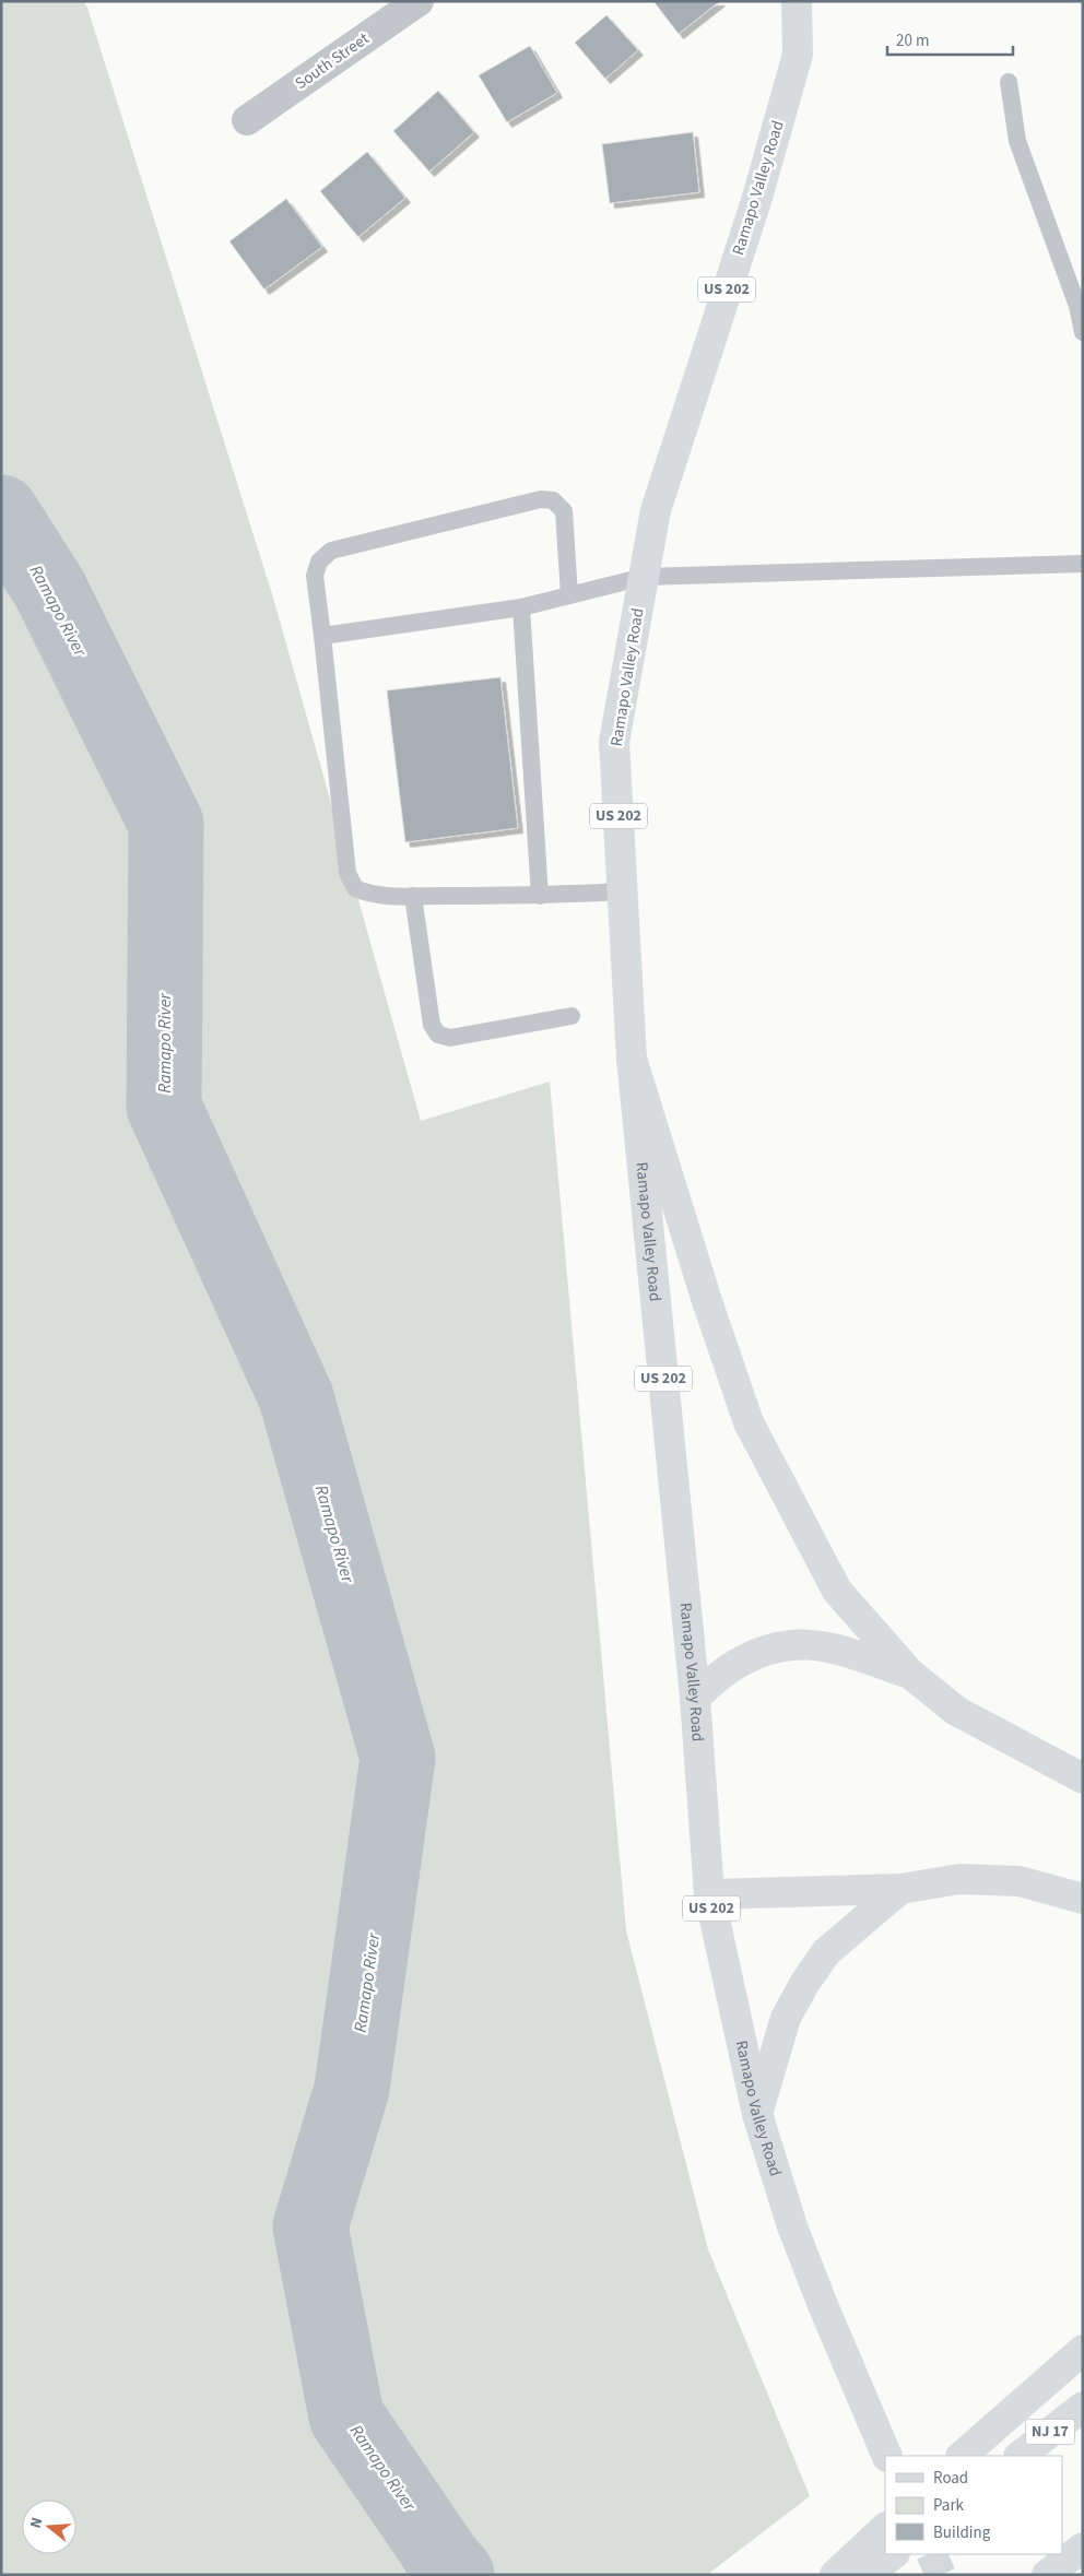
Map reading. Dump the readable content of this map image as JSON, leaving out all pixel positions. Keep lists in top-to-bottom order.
{
  "streets": {
    "main road": ["Ramapo Valley Road", "US 202", "NJ 17"],
    "street": ["South Street"]
  },
  "water": ["Ramapo River"],
  "legend": ["Road", "Park", "Building"],
  "scale_bar": "20 m",
  "north": "left"
}
